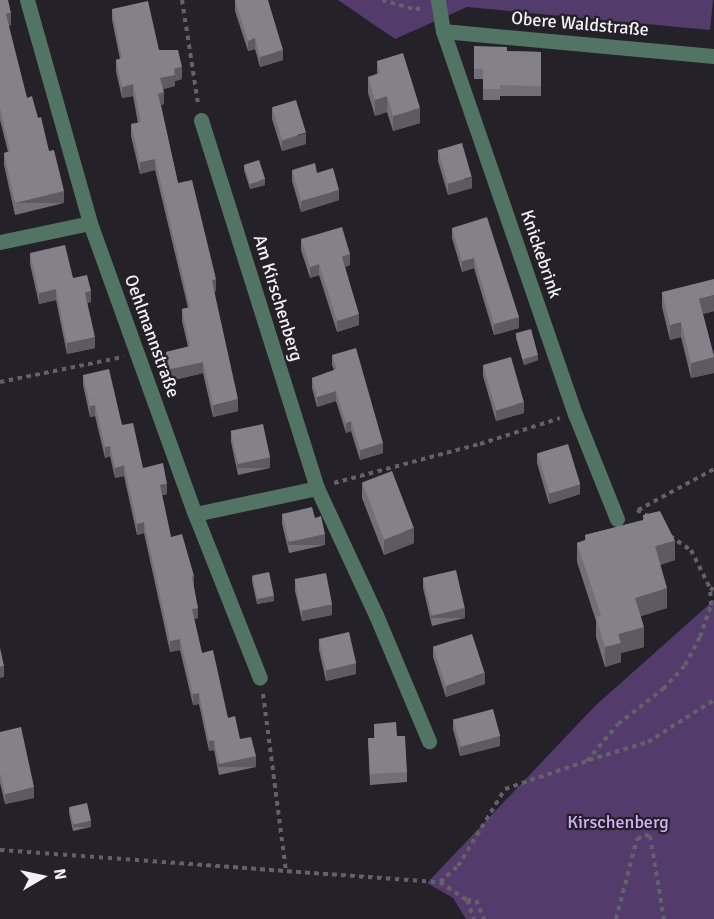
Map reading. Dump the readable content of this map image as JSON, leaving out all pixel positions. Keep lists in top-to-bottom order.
{
  "streets": {
    "street": [
      "Obere Waldstraße",
      "Knickebrink",
      "Am Kirschenberg",
      "Oehlmannstraße"
    ]
  },
  "crossings": [
    ["Obere Waldstraße", "Knickebrink"]
  ],
  "parks": ["Kirschenberg"],
  "north": "right"
}
